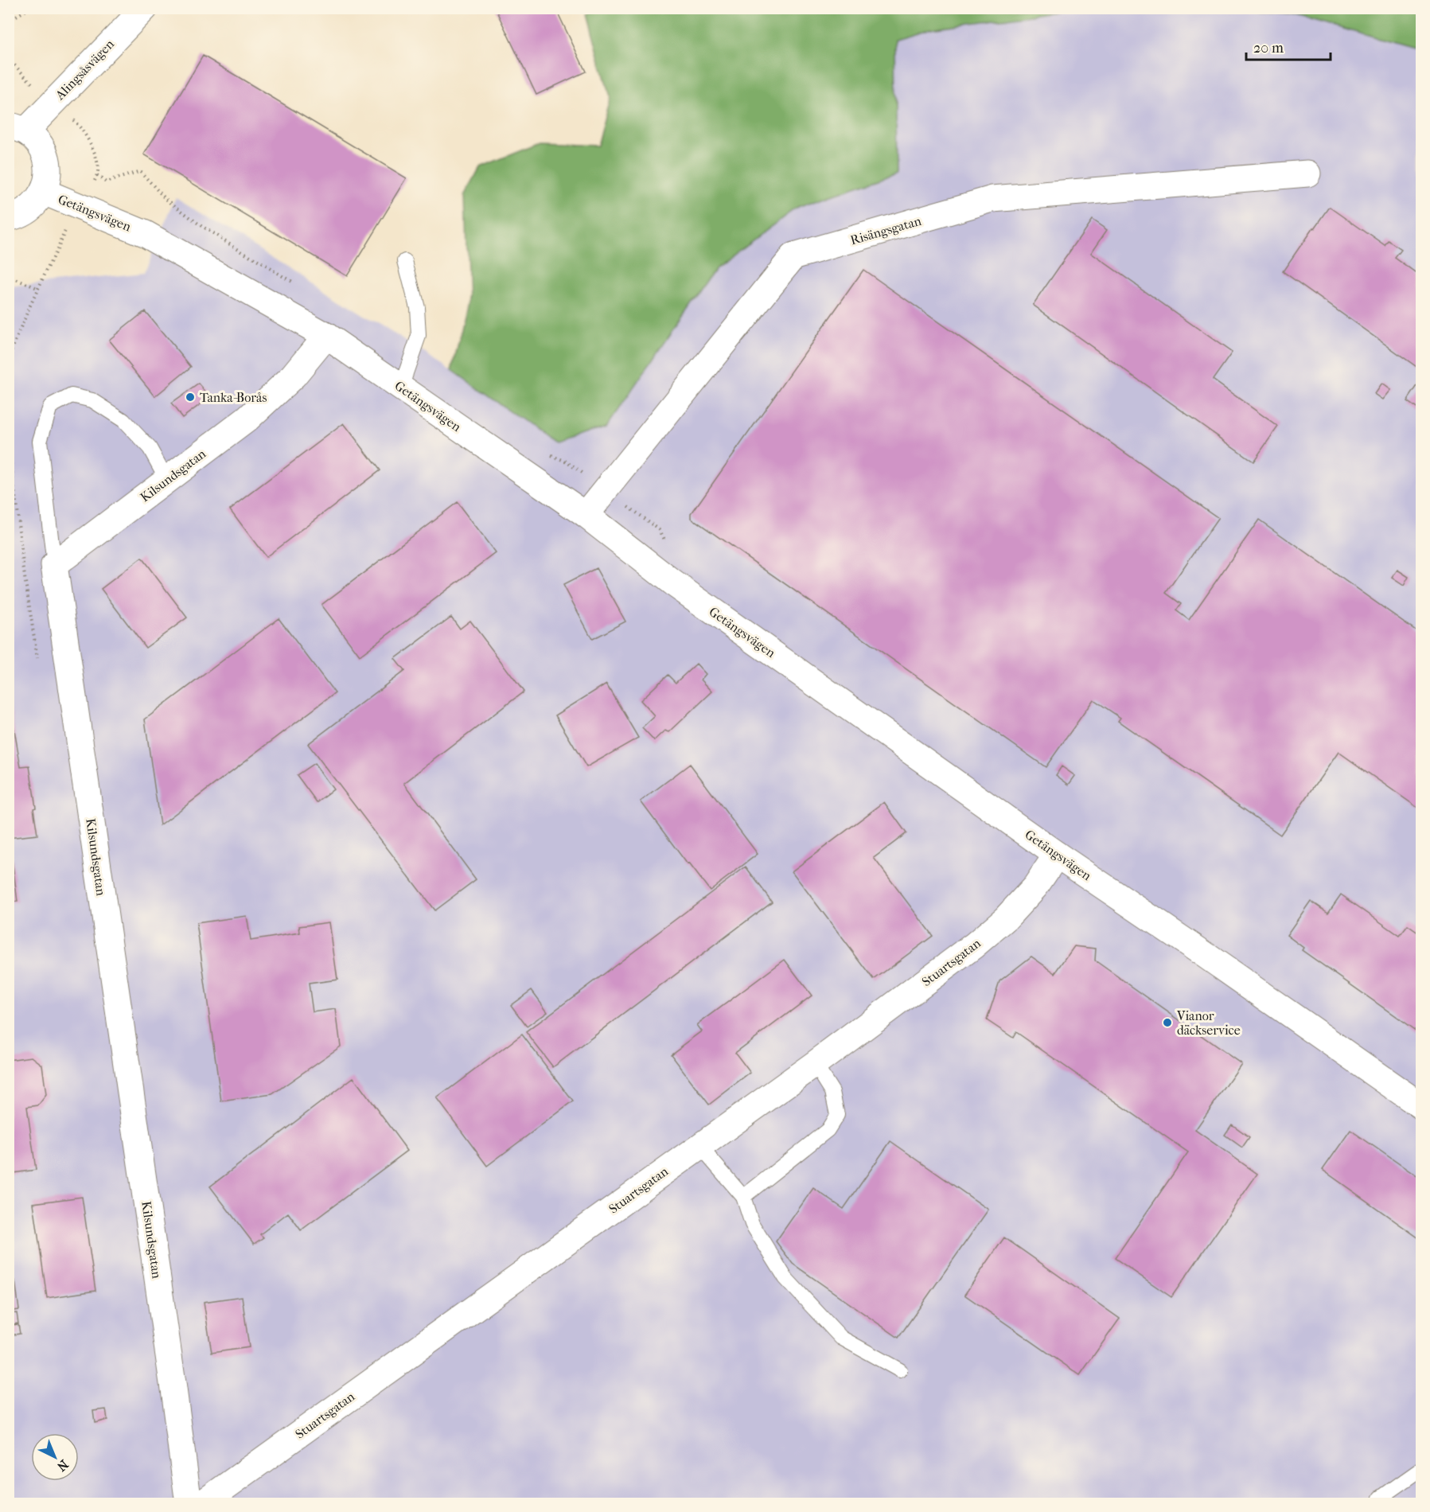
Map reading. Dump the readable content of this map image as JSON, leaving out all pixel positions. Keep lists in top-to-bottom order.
{
  "streets": {
    "street": [
      "Alingsåsvägen",
      "Getängsvägen",
      "Risängsgatan",
      "Kilsundsgatan",
      "Stuartsgatan"
    ]
  },
  "crossings": [
    ["Getängsvägen", "Risängsgatan"],
    ["Getängsvägen", "Kilsundsgatan"],
    ["Getängsvägen", "Stuartsgatan"]
  ],
  "places": ["Tanka-Borås", "Vianor däckservice"],
  "scale_bar": "20 m",
  "north": "bottom right"
}
